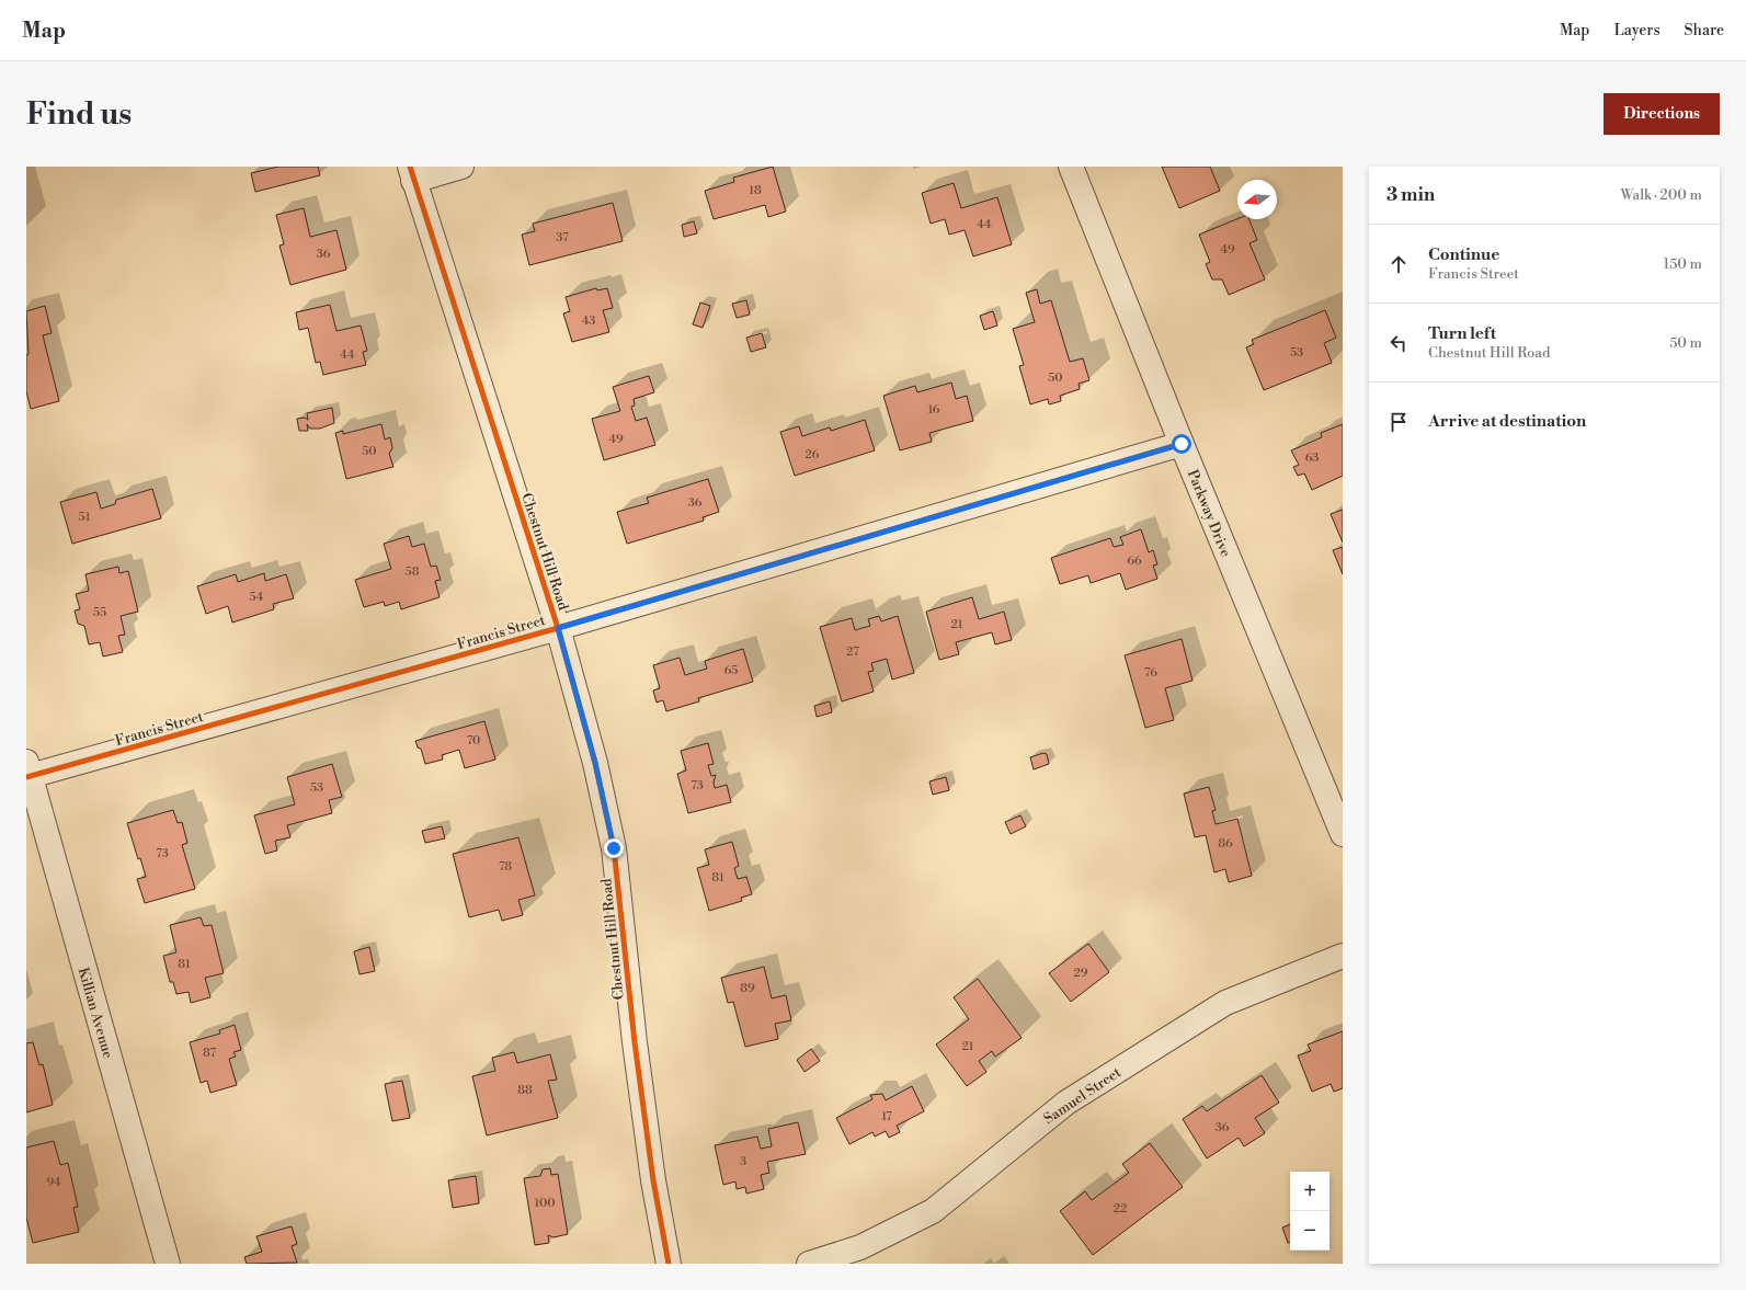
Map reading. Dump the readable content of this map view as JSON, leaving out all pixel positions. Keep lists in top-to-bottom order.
{
  "streets": {
    "street": [
      "Parkway Drive",
      "Chestnut Hill Road",
      "Francis Street",
      "Killian Avenue",
      "Samuel Street"
    ]
  },
  "crossings": [
    ["Parkway Drive", "Francis Street"],
    ["Chestnut Hill Road", "Francis Street"],
    ["Francis Street", "Killian Avenue"]
  ],
  "house_numbers": [
    "18",
    "44",
    "37",
    "49",
    "36",
    "43",
    "53",
    "44",
    "50",
    "16",
    "49",
    "50",
    "26",
    "63",
    "36",
    "51",
    "66",
    "58",
    "54",
    "55",
    "21",
    "27",
    "65",
    "76",
    "70",
    "73",
    "53",
    "86",
    "73",
    "78",
    "81",
    "81",
    "29",
    "89",
    "21",
    "87",
    "88",
    "17",
    "36",
    "3",
    "94",
    "100",
    "22"
  ],
  "north": "left",
  "page": {
    "header": "Map",
    "nav": ["Map", "Layers", "Share"],
    "buttons": "Directions",
    "title": "Find us",
    "heading": ["3 min", "Walk · 200 m"],
    "list": [
      ["Continue", "Francis Street", "150 m"],
      ["Turn left", "Chestnut Hill Road", "50 m"],
      "Arrive at destination"
    ],
    "map_buttons": ["+", "−"]
  }
}
